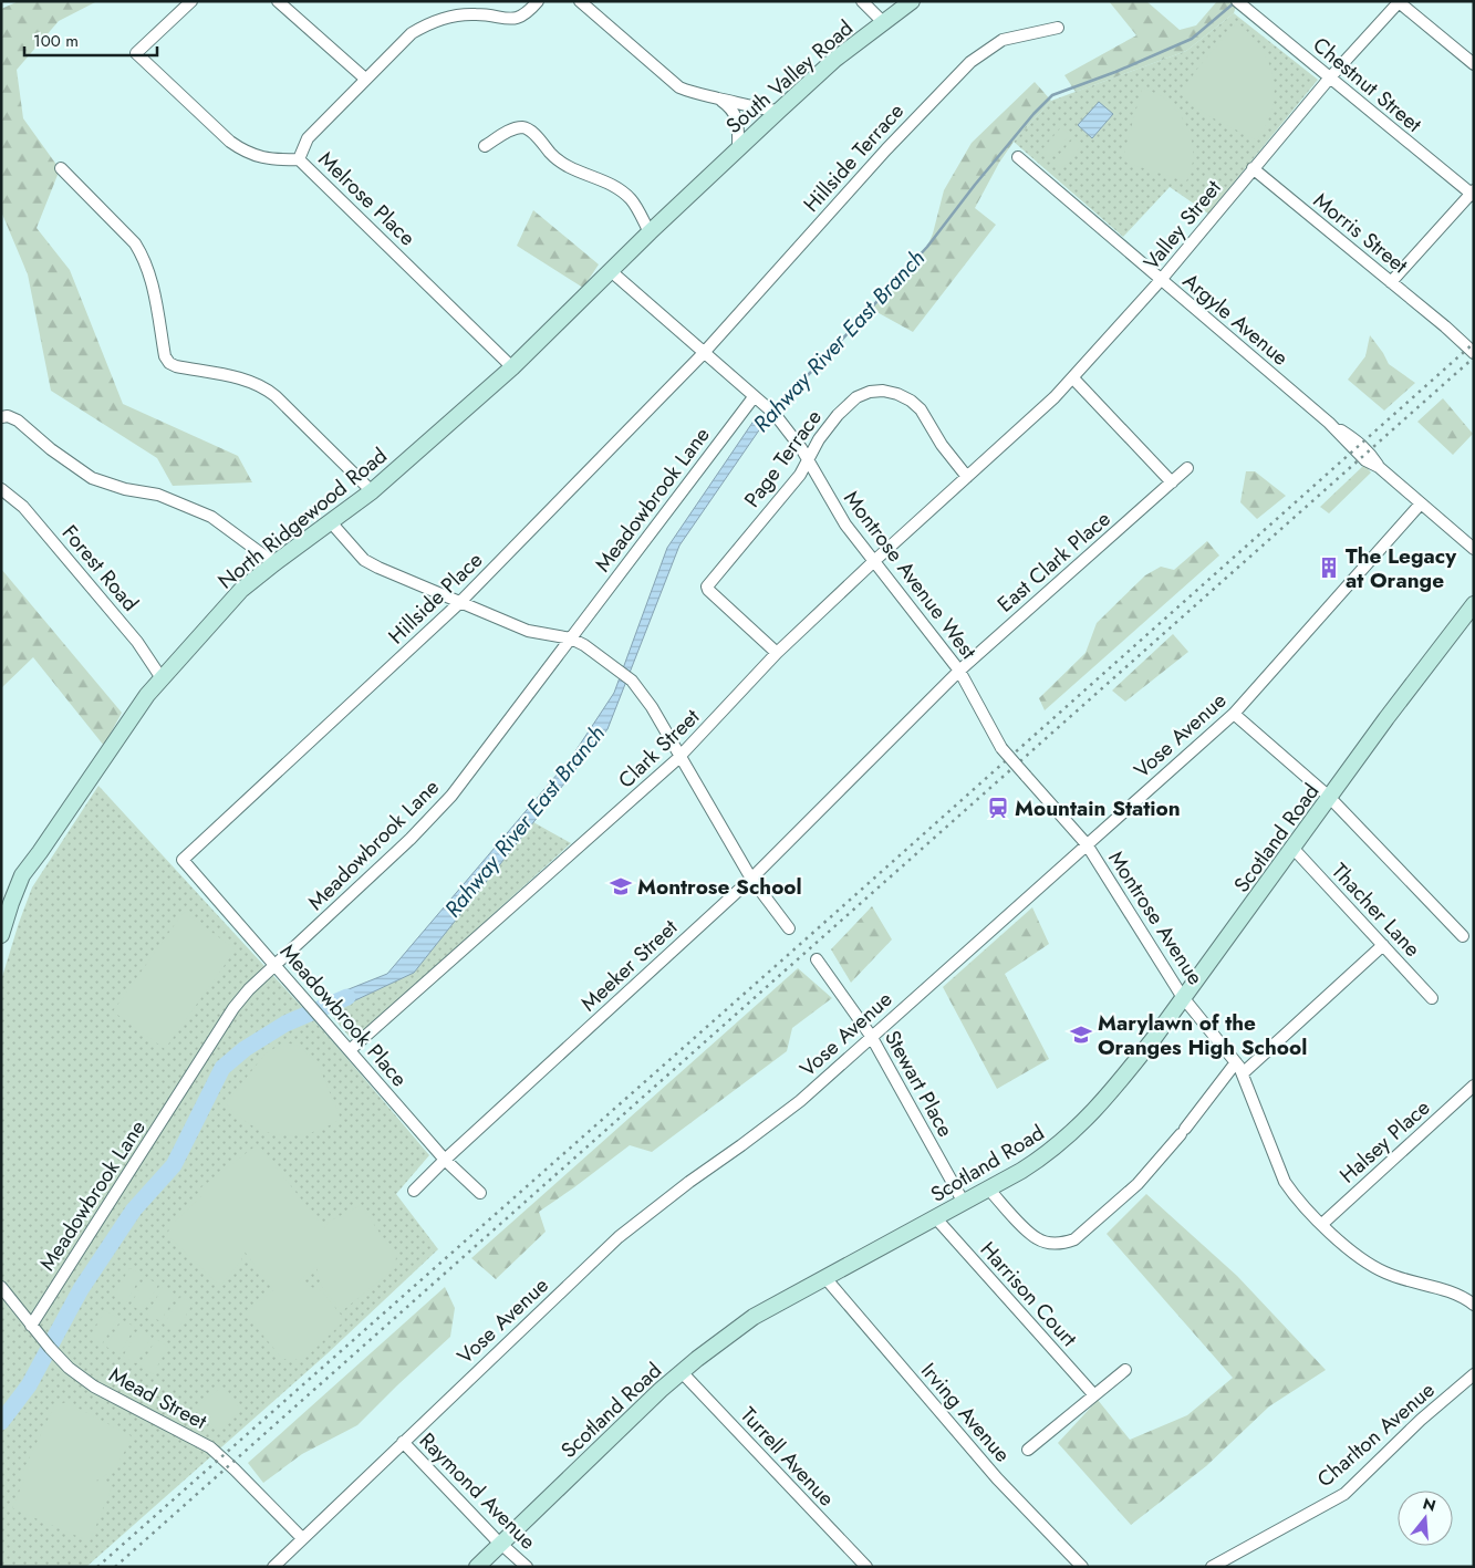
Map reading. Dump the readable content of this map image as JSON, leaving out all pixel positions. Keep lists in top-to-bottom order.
{
  "streets": {
    "main road": ["South Valley Road", "North Ridgewood Road", "Scotland Road"],
    "street": [
      "Chestnut Street",
      "Hillside Terrace",
      "Melrose Place",
      "Valley Street",
      "Morris Street",
      "Argyle Avenue",
      "Page Terrace",
      "Meadowbrook Lane",
      "East Clark Place",
      "Forest Road",
      "Montrose Avenue West",
      "Hillside Place",
      "Vose Avenue",
      "Clark Street",
      "Thacher Lane",
      "Montrose Avenue",
      "Meeker Street",
      "Meadowbrook Place",
      "Stewart Place",
      "Halsey Place",
      "Harrison Court",
      "Mead Street",
      "Irving Avenue",
      "Charlton Avenue",
      "Turrell Avenue",
      "Raymond Avenue"
    ]
  },
  "crossings": [
    ["South Valley Road", "North Ridgewood Road"],
    ["Chestnut Street", "Valley Street"],
    ["Hillside Terrace", "Montrose Avenue West"],
    ["Hillside Terrace", "Hillside Place"],
    ["Melrose Place", "North Ridgewood Road"],
    ["Valley Street", "Morris Street"],
    ["Valley Street", "Argyle Avenue"],
    ["Valley Street", "Clark Street"],
    ["Argyle Avenue", "Vose Avenue"],
    ["Page Terrace", "Montrose Avenue West"],
    ["Page Terrace", "Clark Street"],
    ["Meadowbrook Lane", "Montrose Avenue West"],
    ["Meadowbrook Lane", "Meadowbrook Place"],
    ["Meadowbrook Lane", "Mead Street"],
    ["North Ridgewood Road", "Forest Road"],
    ["North Ridgewood Road", "Montrose Avenue West"],
    ["East Clark Place", "Montrose Avenue West"],
    ["East Clark Place", "Meeker Street"],
    ["Montrose Avenue West", "Hillside Place"],
    ["Montrose Avenue West", "Clark Street"],
    ["Montrose Avenue West", "Montrose Avenue"],
    ["Montrose Avenue West", "Meeker Street"],
    ["Hillside Place", "Meadowbrook Place"],
    ["Vose Avenue", "Montrose Avenue"],
    ["Vose Avenue", "Stewart Place"],
    ["Vose Avenue", "Mead Street"],
    ["Vose Avenue", "Raymond Avenue"],
    ["Clark Street", "Meadowbrook Place"],
    ["Scotland Road", "Thacher Lane"],
    ["Scotland Road", "Montrose Avenue"],
    ["Scotland Road", "Stewart Place"],
    ["Scotland Road", "Harrison Court"],
    ["Scotland Road", "Irving Avenue"],
    ["Scotland Road", "Turrell Avenue"],
    ["Scotland Road", "Raymond Avenue"],
    ["Montrose Avenue", "Halsey Place"],
    ["Meeker Street", "Meadowbrook Place"]
  ],
  "water": ["Rahway River East Branch"],
  "places": {
    "building": ["The Legacy at Orange"],
    "station": ["Mountain Station"],
    "school or university": ["Montrose School", "Marylawn of the Oranges High School"]
  },
  "scale_bar": "100 m",
  "north": "top"
}
